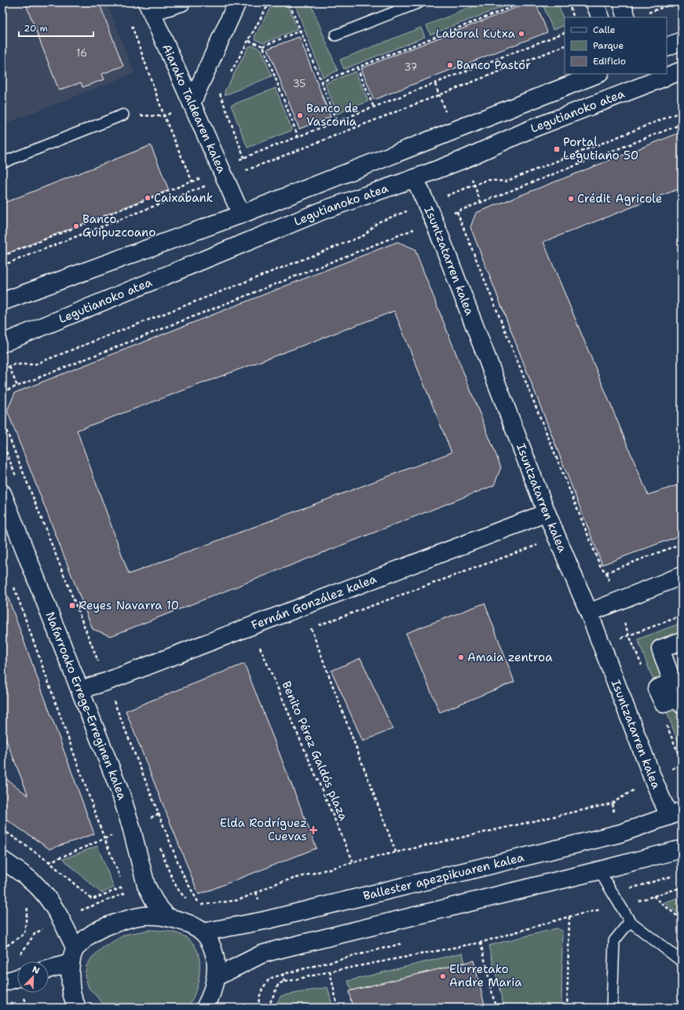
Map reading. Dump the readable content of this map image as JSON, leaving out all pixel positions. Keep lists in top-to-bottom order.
{
  "streets": {
    "street": [
      "Aiarako Taldearen kalea",
      "Legutianoko atea",
      "Isuntzatarren kalea",
      "Fernán González kalea",
      "Nafarroako Errege-Erreginen kalea",
      "Ballester apezpikuaren kalea"
    ],
    "path": ["Benito Pérez Galdós plaza"]
  },
  "crossings": [
    ["Legutianoko atea", "Isuntzatarren kalea"],
    ["Isuntzatarren kalea", "Fernán González kalea"],
    ["Isuntzatarren kalea", "Ballester apezpikuaren kalea"],
    ["Fernán González kalea", "Nafarroako Errege-Erreginen kalea"]
  ],
  "places": {
    "other": [
      "Laboral Kutxa",
      "Banco Pastor",
      "Banco de Vasconia",
      "Caixabank",
      "Crédit Agricole",
      "Banco Guipuzcoano",
      "Amaia zentroa",
      "Elurretako Andre Maria"
    ],
    "transit": ["Portal Legutiano 50", "Reyes Navarra 10"],
    "health": ["Elda Rodríguez Cuevas"]
  },
  "house_numbers": ["16", "37", "35"],
  "legend": ["Calle", "Parque", "Edificio"],
  "scale_bar": "20 m",
  "north": "top right"
}
